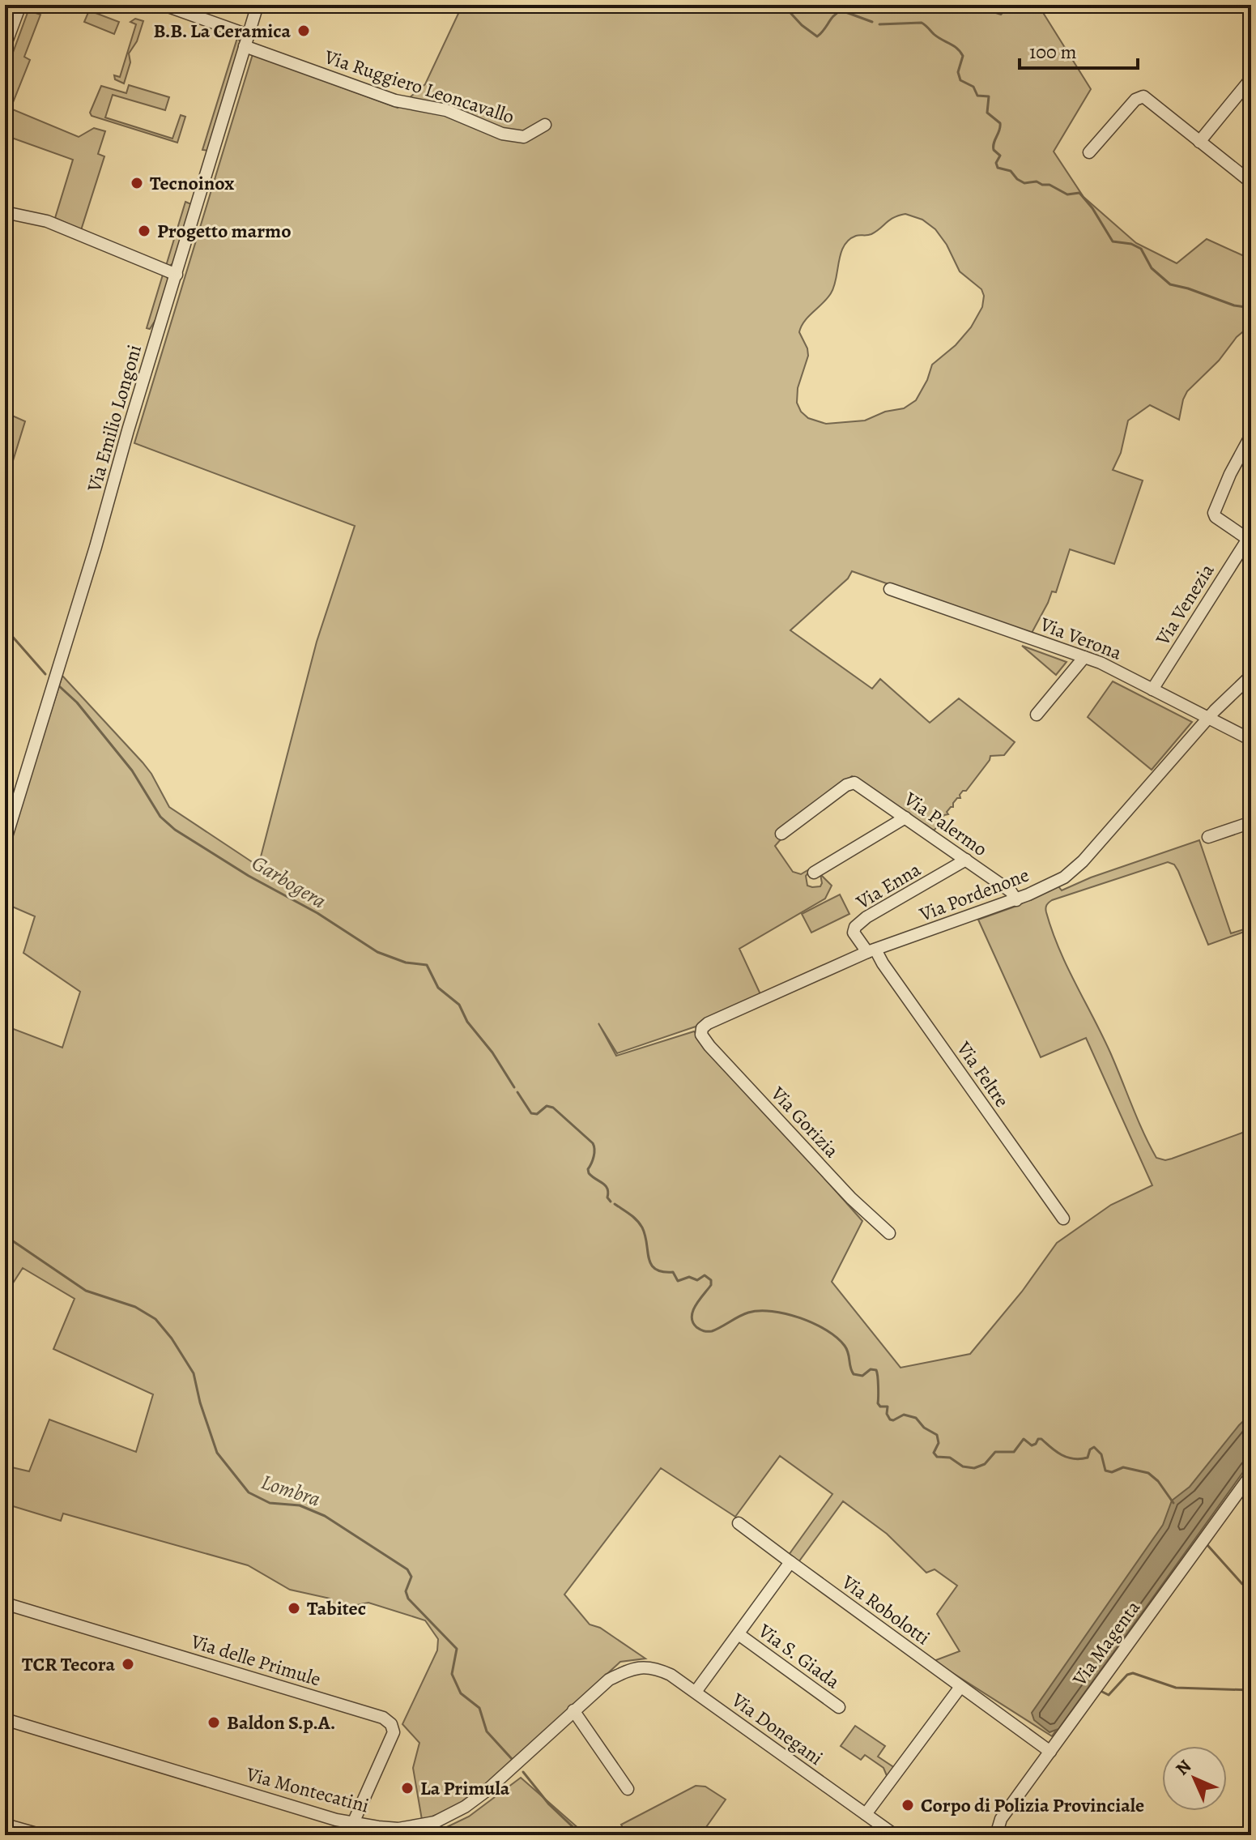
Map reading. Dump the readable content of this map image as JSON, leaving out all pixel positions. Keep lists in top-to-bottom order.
{
  "streets": {
    "street": [
      "Via Ruggiero Leoncavallo",
      "Via Emilio Longoni",
      "Via Venezia",
      "Via Verona",
      "Via Palermo",
      "Via Enna",
      "Via Pordenone",
      "Via Feltre",
      "Via Gorizia",
      "Via Robolotti",
      "Via Magenta",
      "Via S. Giada",
      "Via delle Primule",
      "Via Donegani",
      "Via Montecatini"
    ]
  },
  "crossings": [
    ["Via Ruggiero Leoncavallo", "Via Emilio Longoni"],
    ["Via Venezia", "Via Verona"],
    ["Via Verona", "Via Pordenone"],
    ["Via Palermo", "Via Enna"],
    ["Via Palermo", "Via Pordenone"],
    ["Via Enna", "Via Pordenone"],
    ["Via Enna", "Via Feltre"],
    ["Via Pordenone", "Via Feltre"],
    ["Via Pordenone", "Via Gorizia"],
    ["Via Robolotti", "Via Magenta"],
    ["Via delle Primule", "Via Montecatini"],
    ["Via Donegani", "Via Montecatini"]
  ],
  "water": ["Garbogera", "Lombra"],
  "places": [
    "B.B. La Ceramica",
    "Tecnoinox",
    "Progetto marmo",
    "Tabitec",
    "TCR Tecora",
    "Baldon S.p.A.",
    "La Primula",
    "Corpo di Polizia Provinciale"
  ],
  "scale_bar": "100 m",
  "north": "top left"
}
